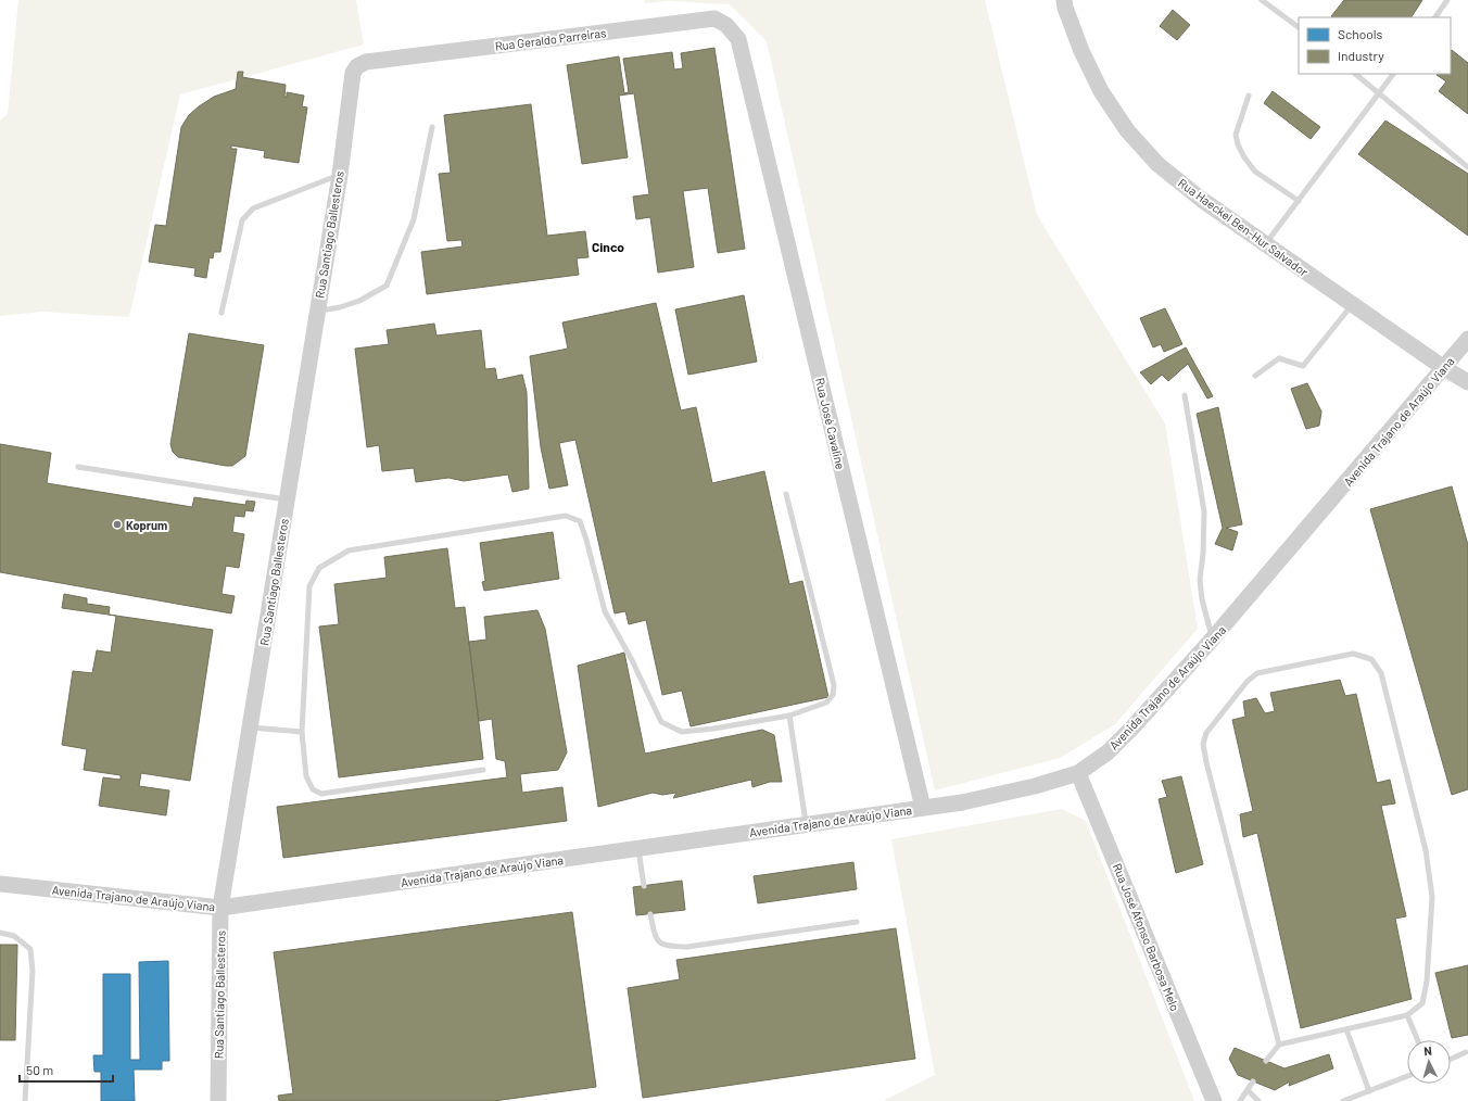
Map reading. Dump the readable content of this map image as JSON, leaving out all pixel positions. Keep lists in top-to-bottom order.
{
  "streets": {
    "street": [
      "Rua Geraldo Parreiras",
      "Rua Haeckel Ben-Hur Salvador",
      "Rua Santiago Ballesteros",
      "Avenida Trajano de Araújo Viana",
      "Rua José Cavaline",
      "Rua José Afonso Barbosa Melo"
    ]
  },
  "crossings": [
    ["Rua Geraldo Parreiras", "Rua Santiago Ballesteros"],
    ["Rua Geraldo Parreiras", "Rua José Cavaline"],
    ["Rua Haeckel Ben-Hur Salvador", "Avenida Trajano de Araújo Viana"],
    ["Rua Santiago Ballesteros", "Avenida Trajano de Araújo Viana"],
    ["Avenida Trajano de Araújo Viana", "Rua José Cavaline"],
    ["Avenida Trajano de Araújo Viana", "Rua José Afonso Barbosa Melo"]
  ],
  "districts": ["Cinco"],
  "places": ["Koprum"],
  "legend": ["Schools", "Industry"],
  "scale_bar": "50 m",
  "north": "top"
}
